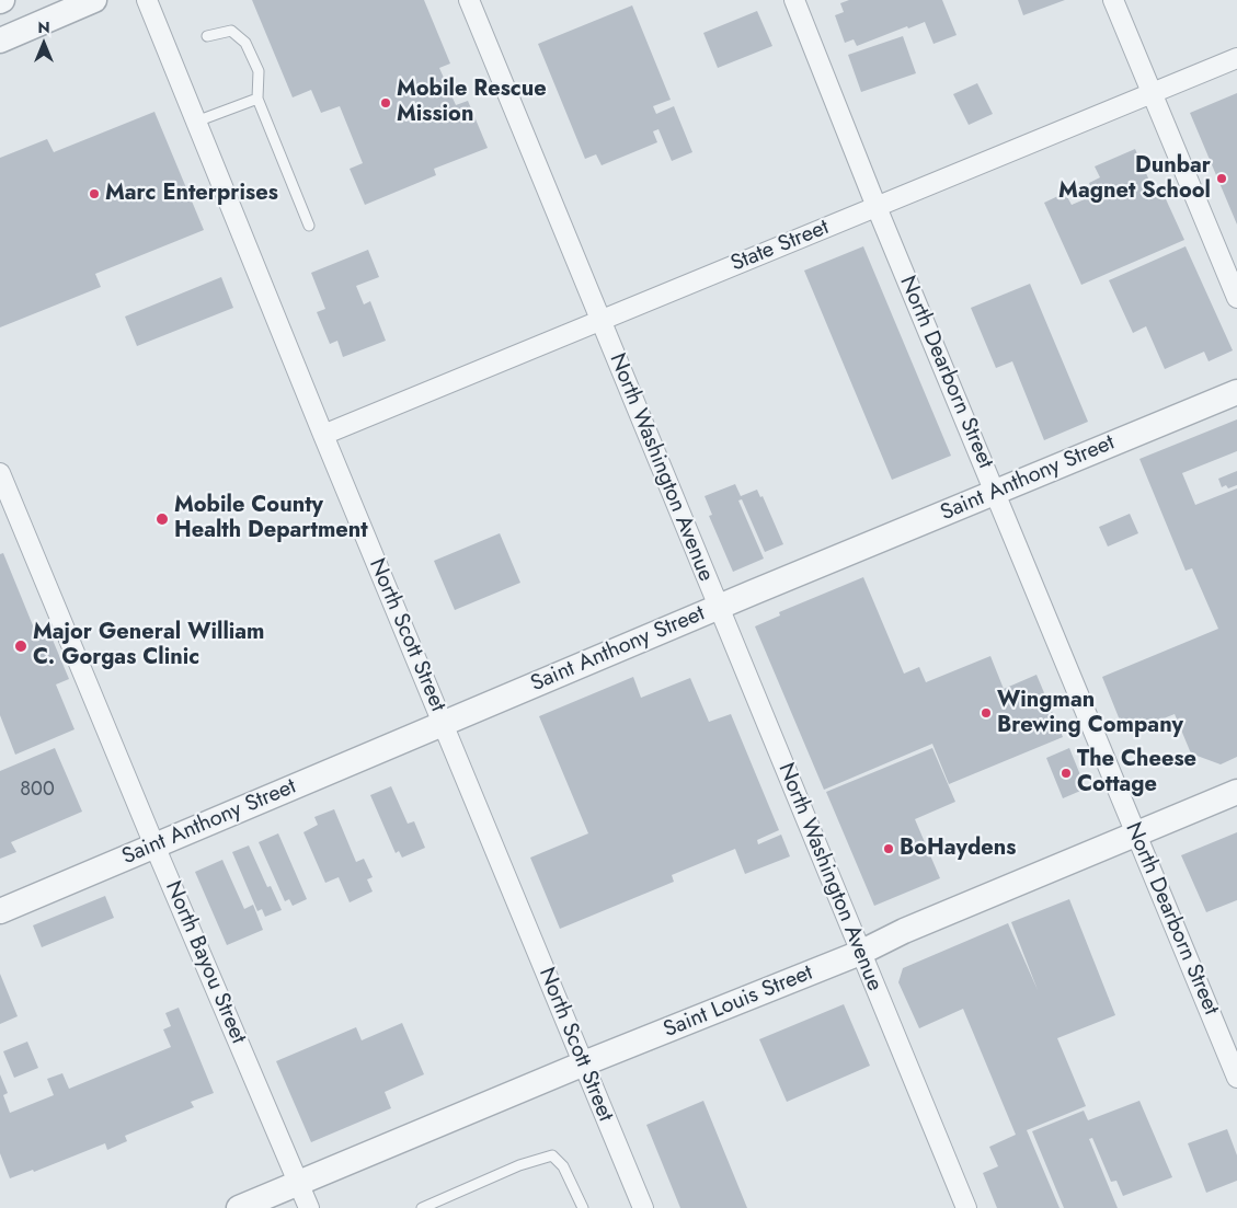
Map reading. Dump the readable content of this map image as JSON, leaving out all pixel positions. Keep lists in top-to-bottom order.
{
  "streets": {
    "street": [
      "State Street",
      "North Dearborn Street",
      "North Washington Avenue",
      "Saint Anthony Street",
      "North Scott Street",
      "North Bayou Street",
      "Saint Louis Street"
    ]
  },
  "crossings": [
    ["State Street", "North Dearborn Street"],
    ["State Street", "North Washington Avenue"],
    ["State Street", "North Scott Street"],
    ["North Dearborn Street", "Saint Anthony Street"],
    ["North Dearborn Street", "Saint Louis Street"],
    ["North Washington Avenue", "Saint Anthony Street"],
    ["North Washington Avenue", "Saint Louis Street"],
    ["Saint Anthony Street", "North Scott Street"],
    ["Saint Anthony Street", "North Bayou Street"],
    ["North Scott Street", "Saint Louis Street"],
    ["North Bayou Street", "Saint Louis Street"]
  ],
  "places": [
    "Mobile Rescue Mission",
    "Dunbar Magnet School",
    "Marc Enterprises",
    "Mobile County Health Department",
    "Major General William C. Gorgas Clinic",
    "Wingman Brewing Company",
    "The Cheese Cottage",
    "BoHaydens"
  ],
  "house_numbers": ["800"],
  "north": "top"
}
